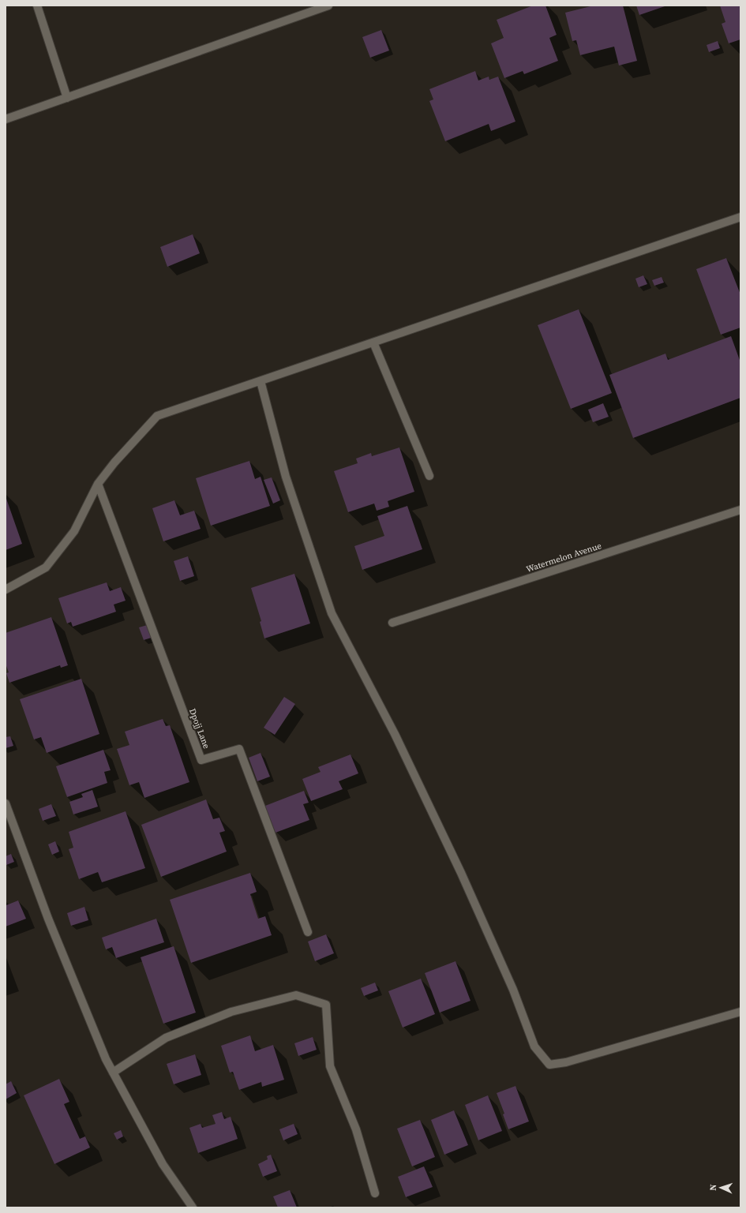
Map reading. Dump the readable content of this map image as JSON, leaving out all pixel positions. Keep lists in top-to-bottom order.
{
  "streets": {
    "street": ["Watermelon Avenue", "Dpojj Lane"]
  },
  "north": "left"
}
